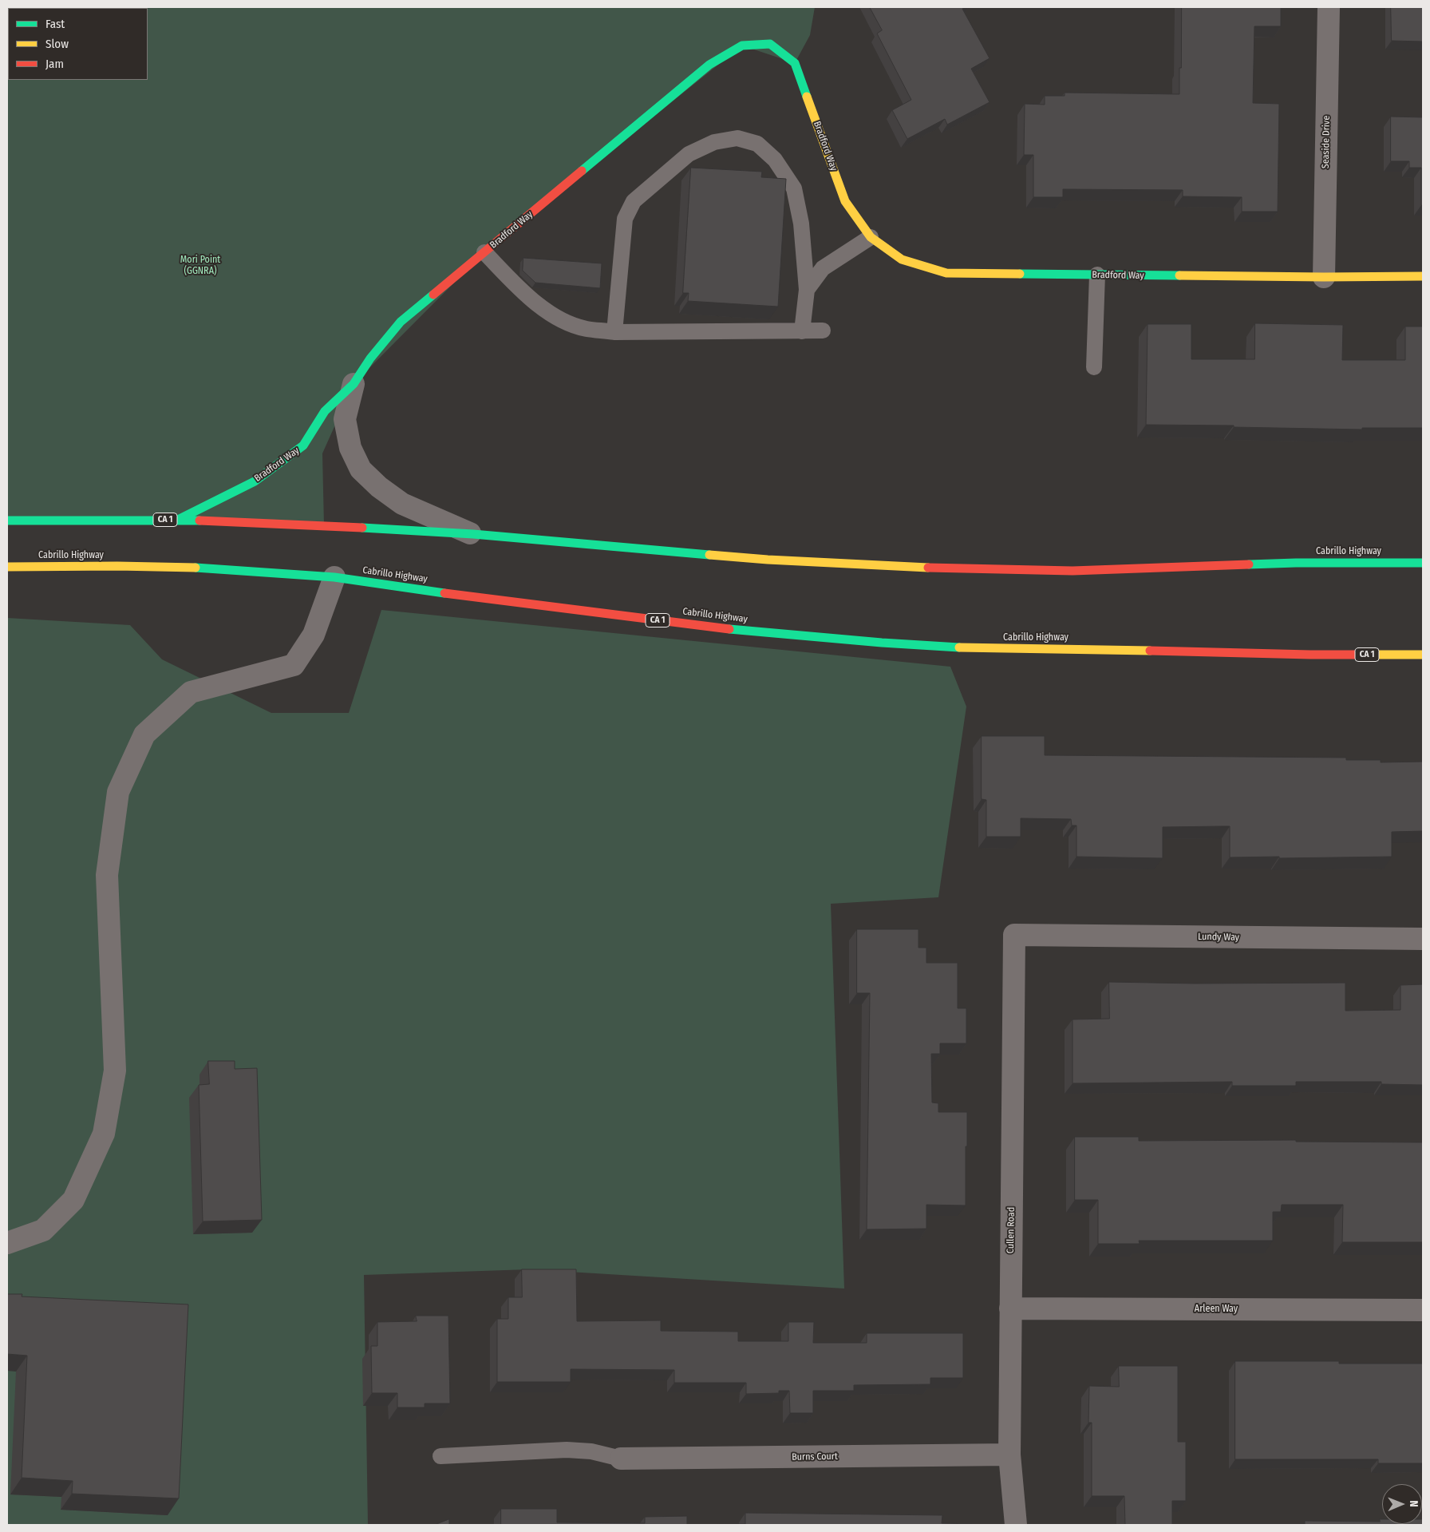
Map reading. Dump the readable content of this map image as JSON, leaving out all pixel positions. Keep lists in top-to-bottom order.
{
  "streets": {
    "main road": ["Bradford Way", "CA 1", "Cabrillo Highway"],
    "street": [
      "Seaside Drive",
      "Lundy Way",
      "Cullen Road",
      "Arleen Way",
      "Burns Court"
    ]
  },
  "crossings": [
    ["Seaside Drive", "Bradford Way"],
    ["Bradford Way", "Cabrillo Highway"],
    ["Lundy Way", "Cullen Road"],
    ["Cullen Road", "Arleen Way"],
    ["Cullen Road", "Burns Court"]
  ],
  "parks": ["Mori Point (GGNRA)"],
  "legend": ["Fast", "Slow", "Jam"],
  "north": "right"
}
